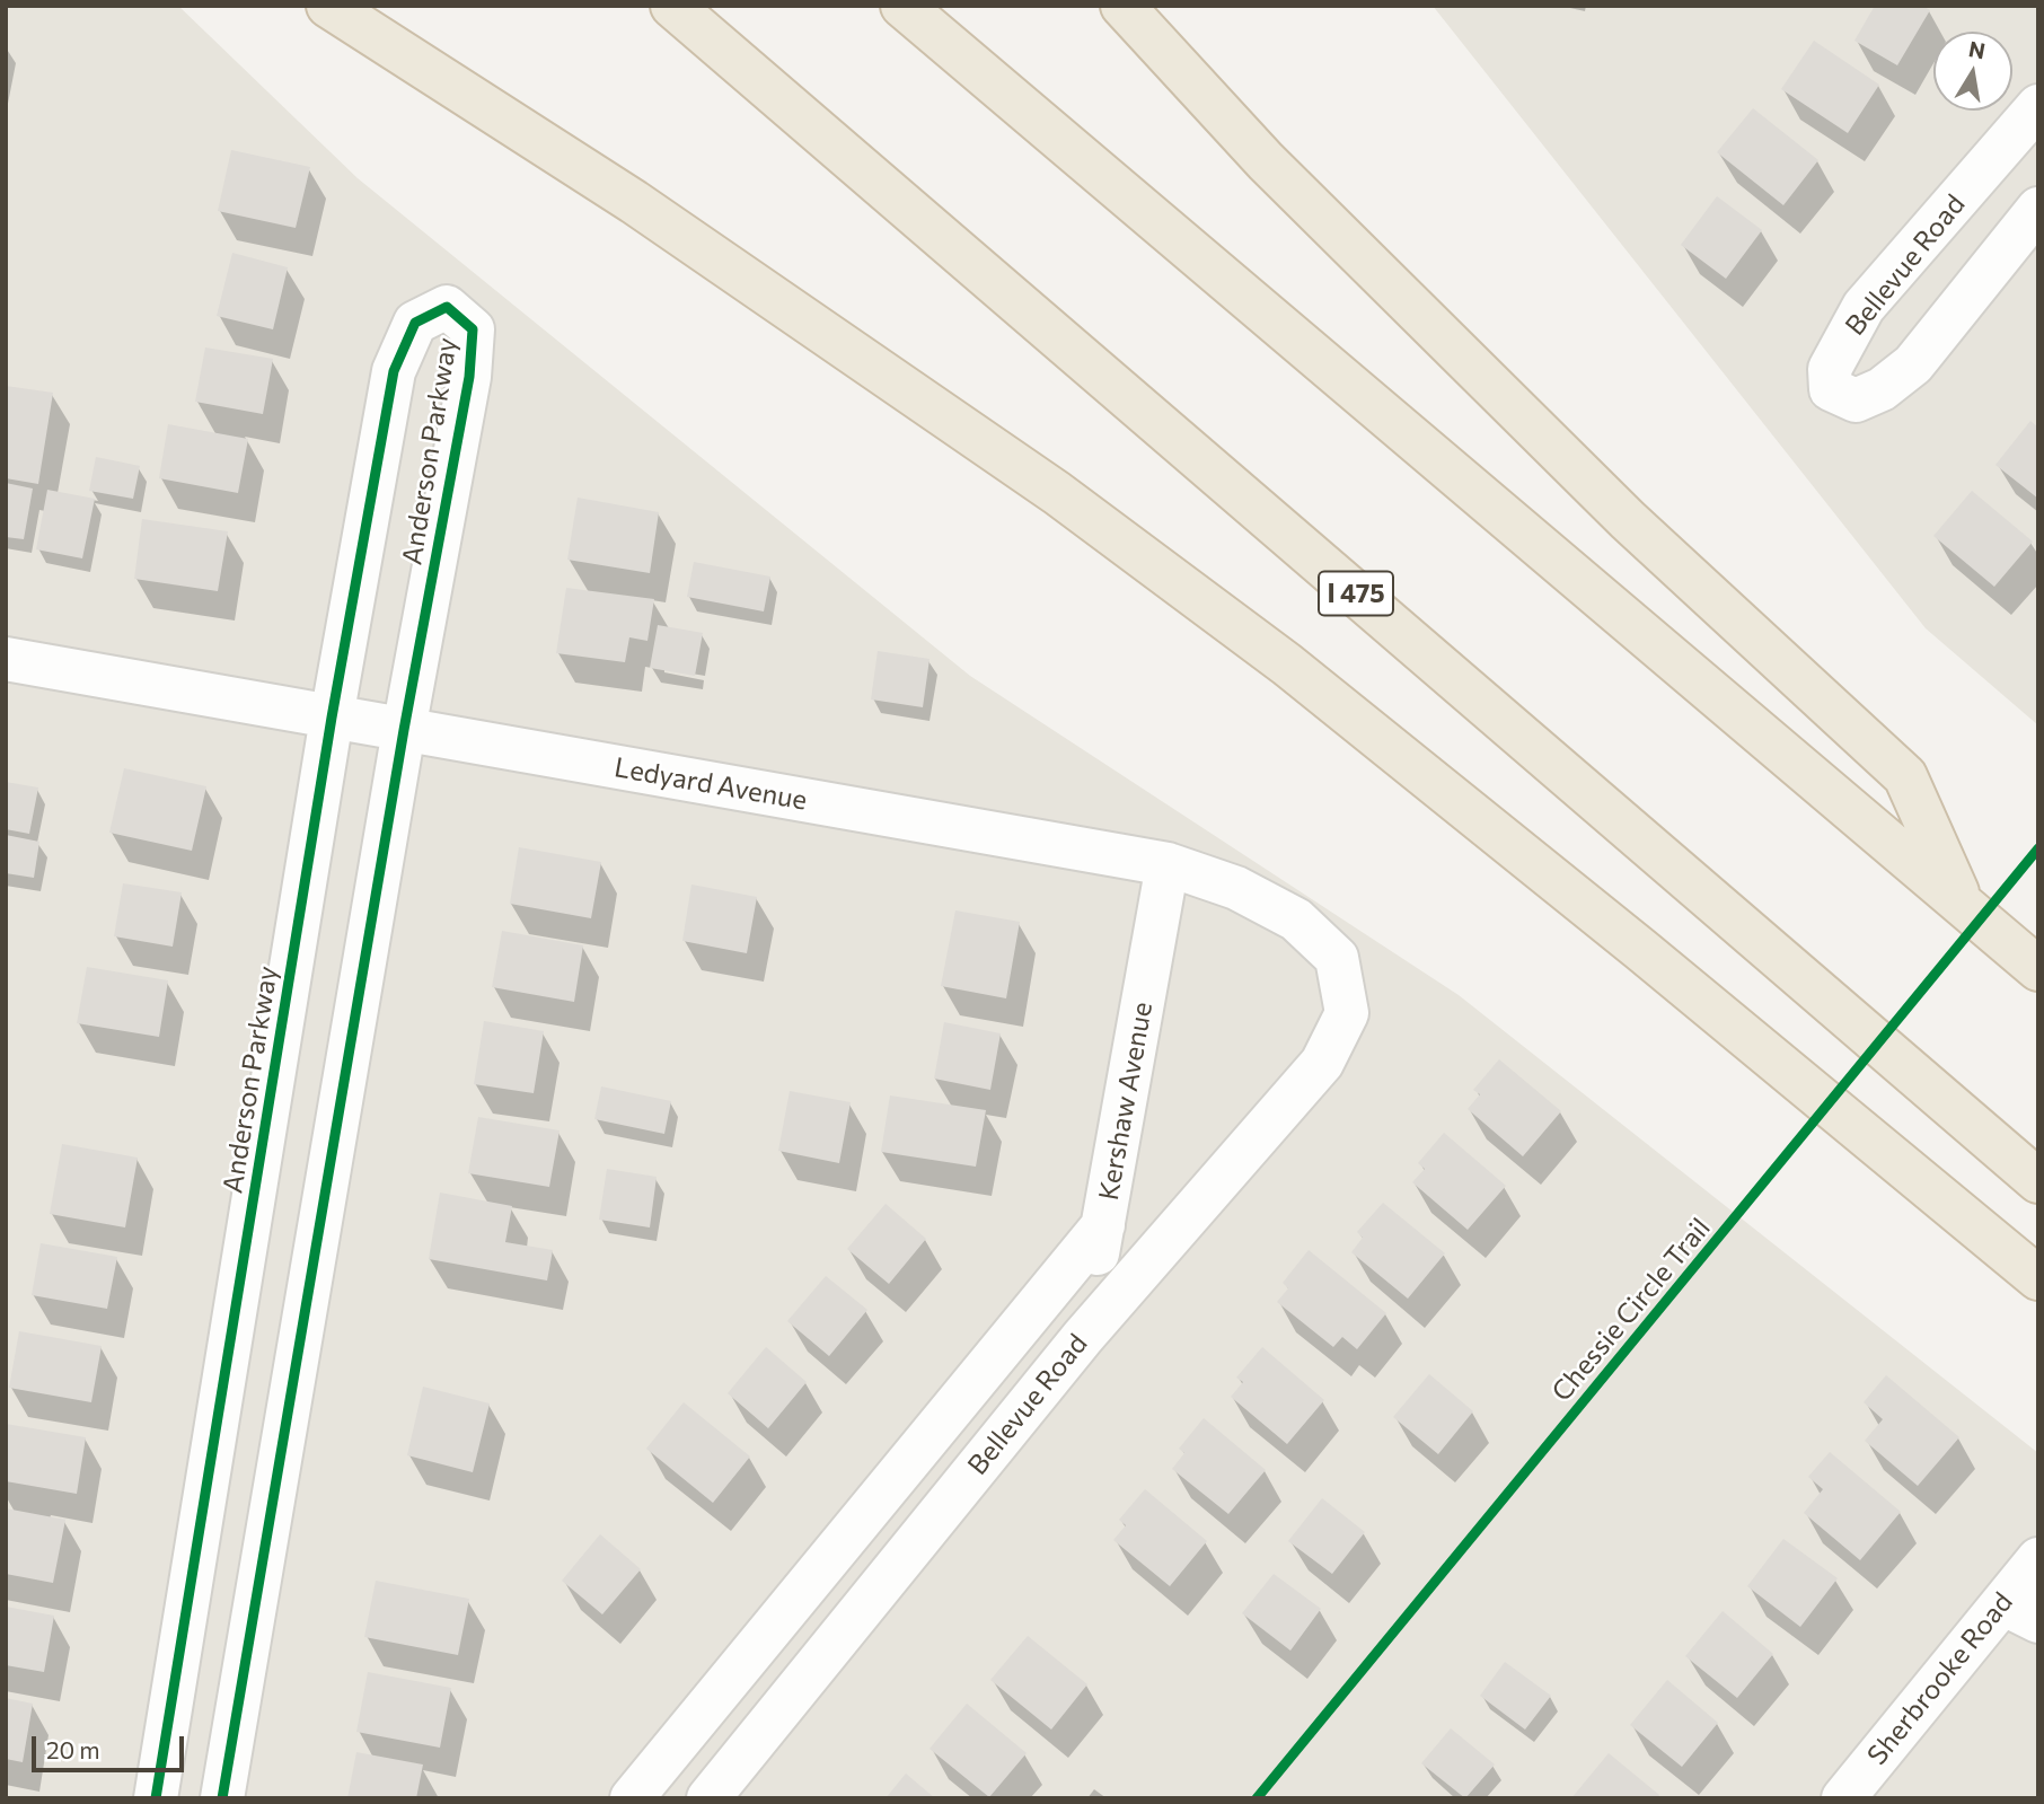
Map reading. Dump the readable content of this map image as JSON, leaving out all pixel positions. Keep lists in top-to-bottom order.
{
  "streets": {
    "highway": ["I 475"],
    "street": [
      "Bellevue Road",
      "Anderson Parkway",
      "Ledyard Avenue",
      "Kershaw Avenue",
      "Sherbrooke Road"
    ],
    "cycle path": ["Chessie Circle Trail"]
  },
  "crossings": [
    ["Bellevue Road", "Ledyard Avenue"],
    ["Bellevue Road", "Kershaw Avenue"],
    ["Anderson Parkway", "Ledyard Avenue"],
    ["Ledyard Avenue", "Kershaw Avenue"]
  ],
  "scale_bar": "20 m",
  "north": "top"
}
